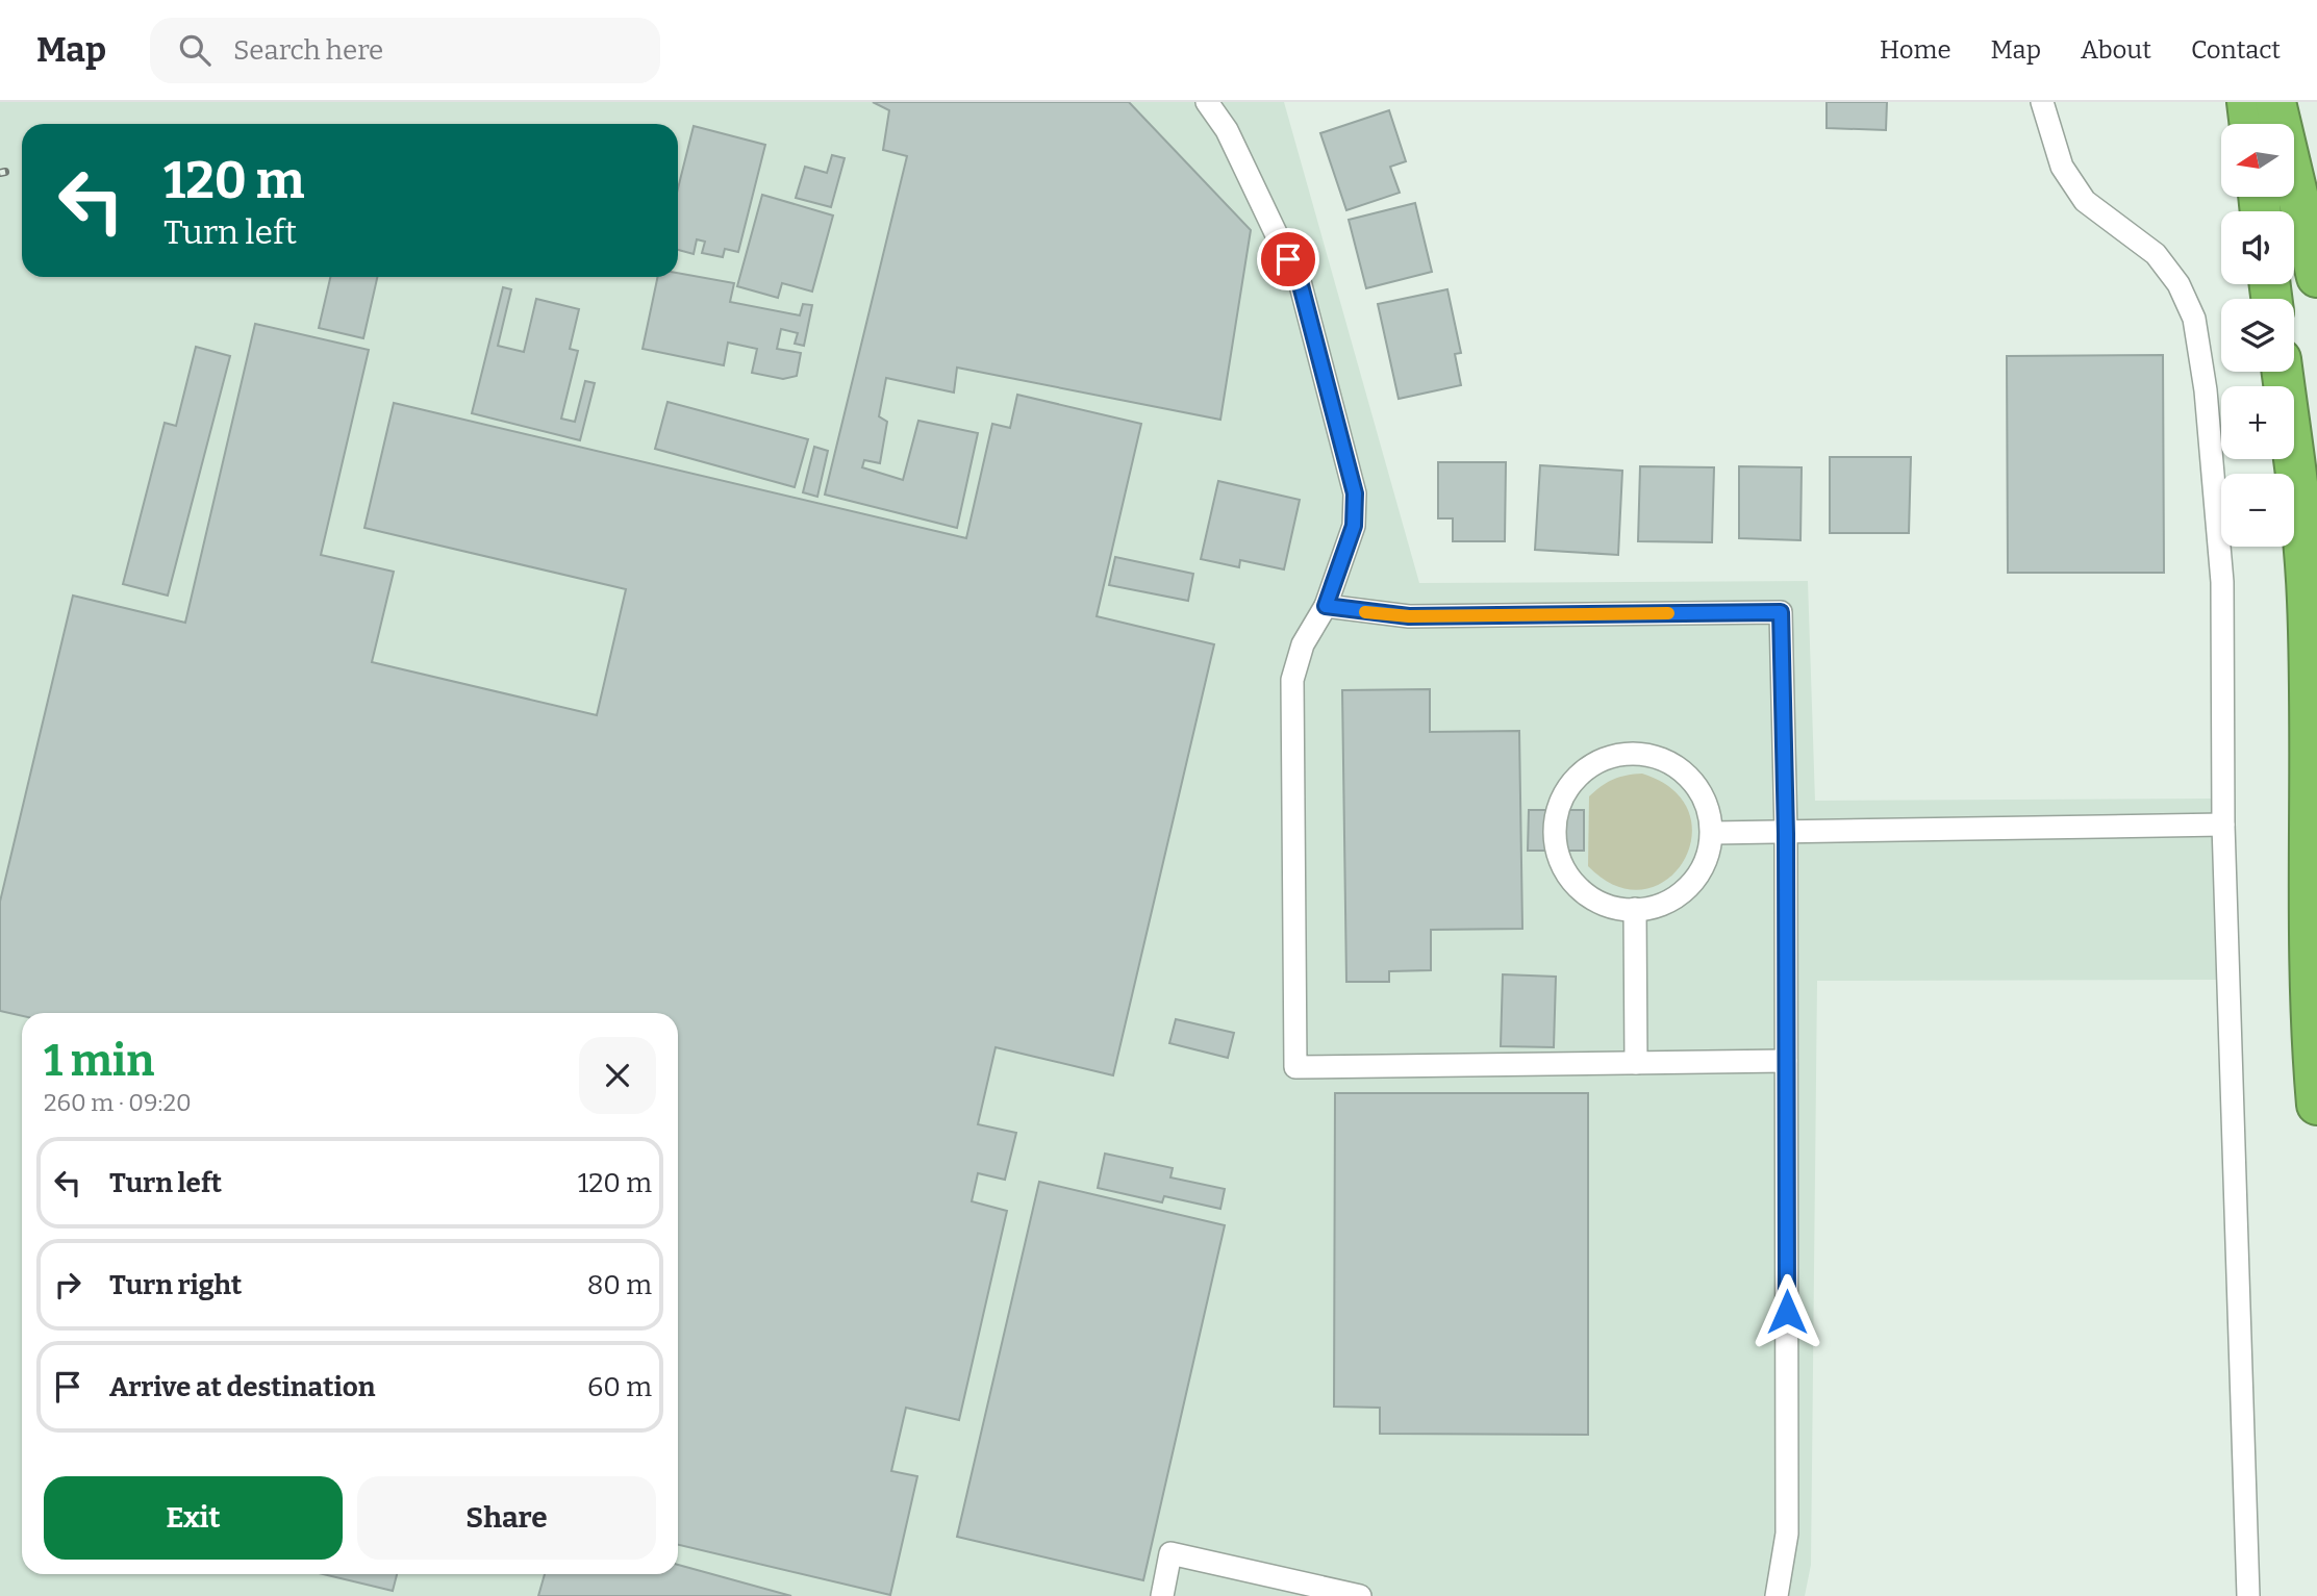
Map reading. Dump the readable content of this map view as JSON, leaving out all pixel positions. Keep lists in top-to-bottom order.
{
  "north": "left",
  "page": {
    "header": "Map",
    "search": "Search here",
    "nav": [
      "Home",
      "Map",
      "About",
      "Contact"
    ],
    "map_buttons": ["+", "−"],
    "turn": ["120 m", "Turn left"],
    "heading": ["1 min", "260 m · 09:20"],
    "list": [
      {
        "name": "Turn left",
        "value": "120 m"
      },
      {
        "name": "Turn right",
        "value": "80 m"
      },
      {
        "name": "Arrive at destination",
        "value": "60 m"
      }
    ],
    "buttons": ["Exit", "Share"]
  }
}
